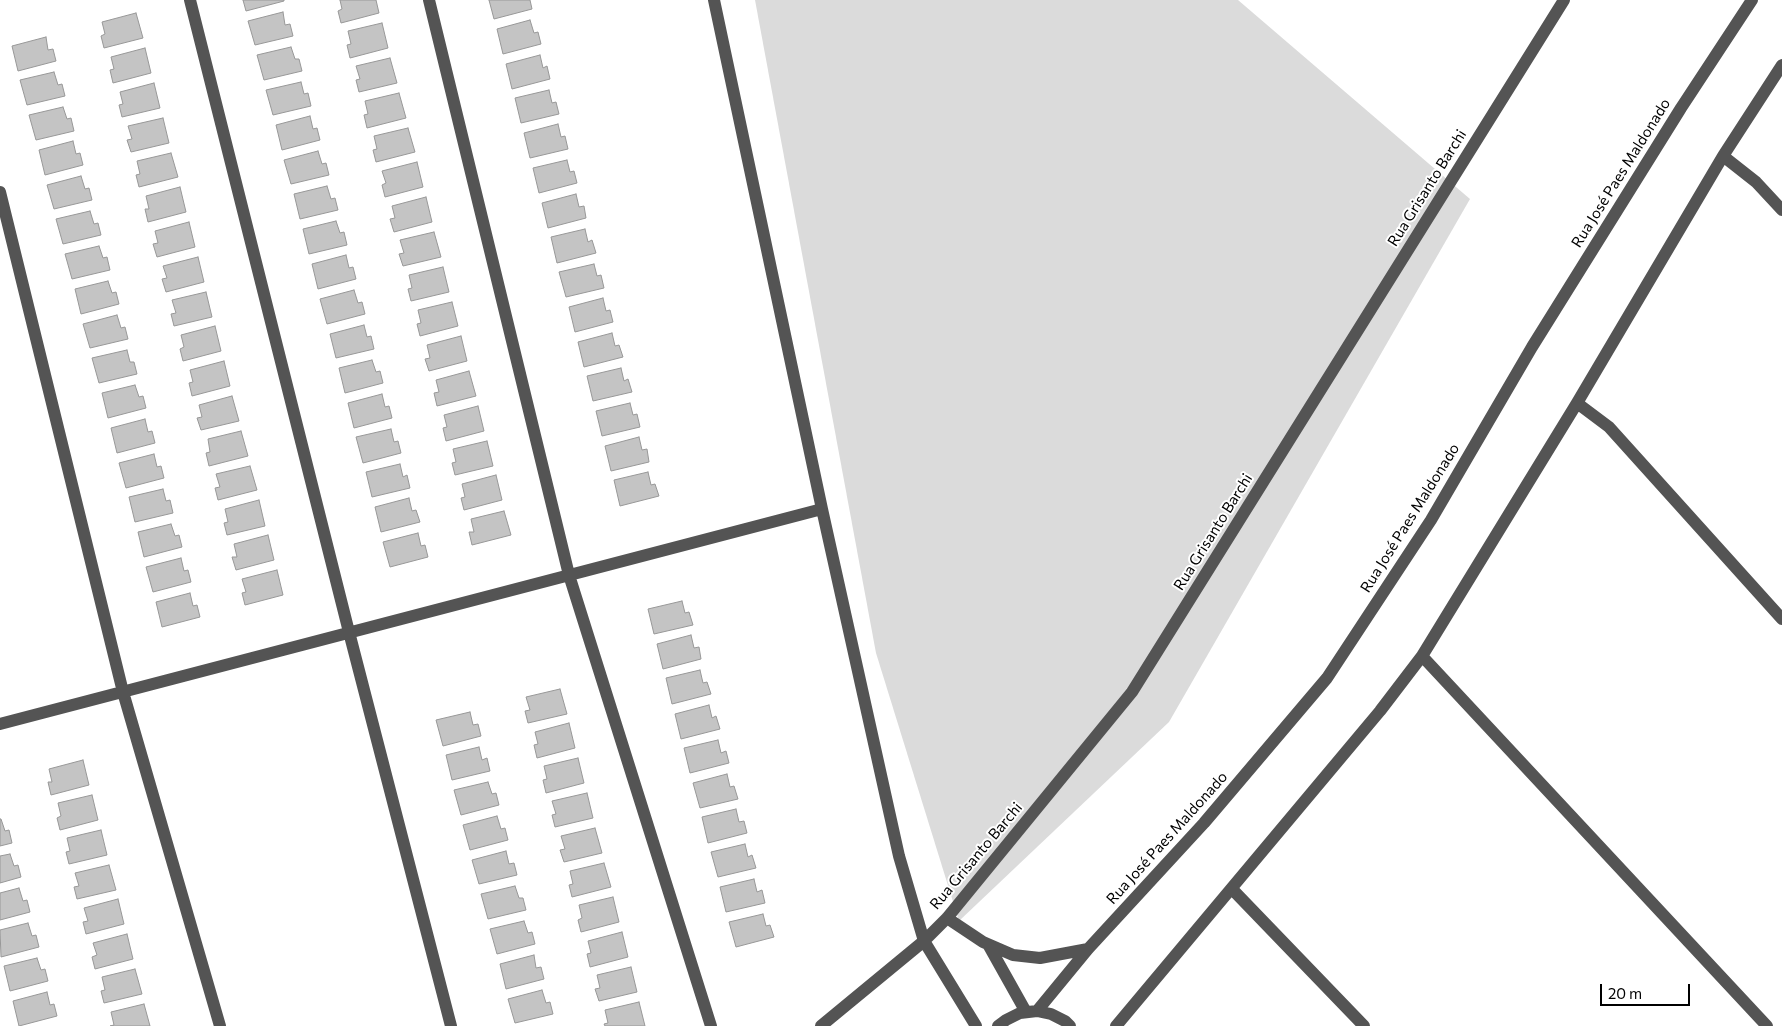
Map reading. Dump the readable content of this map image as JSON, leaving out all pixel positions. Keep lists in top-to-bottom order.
{
  "streets": {
    "street": ["Rua José Paes Maldonado", "Rua Grisanto Barchi"]
  },
  "scale_bar": "20 m"
}
